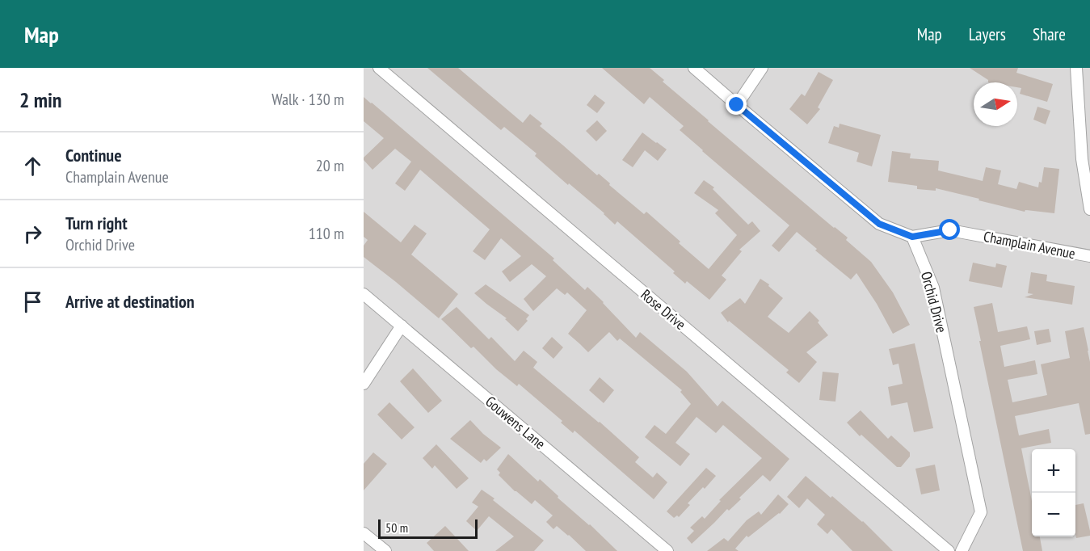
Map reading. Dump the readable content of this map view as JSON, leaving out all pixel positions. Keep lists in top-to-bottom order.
{
  "streets": {
    "street": [
      "Champlain Avenue",
      "Orchid Drive",
      "Rose Drive",
      "Gouwens Lane"
    ]
  },
  "crossings": [
    ["Champlain Avenue", "Orchid Drive"]
  ],
  "scale_bar": "50 m",
  "north": "right",
  "page": {
    "header": "Map",
    "nav": ["Map", "Layers", "Share"],
    "heading": ["2 min", "Walk · 130 m"],
    "list": [
      ["Continue", "Champlain Avenue", "20 m"],
      ["Turn right", "Orchid Drive", "110 m"],
      "Arrive at destination"
    ],
    "map_buttons": ["+", "−"],
    "scale": "50 m"
  }
}
